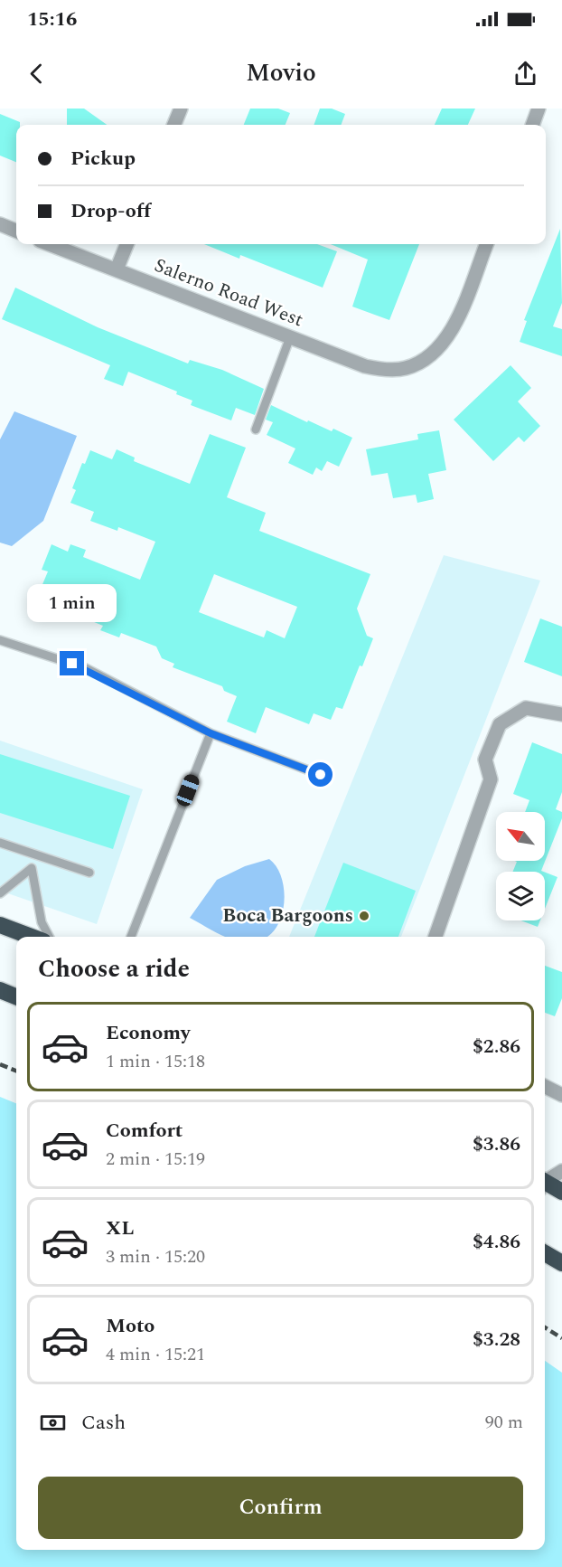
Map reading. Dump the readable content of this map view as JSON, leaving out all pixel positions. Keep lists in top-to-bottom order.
{
  "streets": {
    "street": ["Salerno Road West"]
  },
  "places": ["Boca Bargoons"],
  "north": "top left",
  "page": {
    "status": "15:16",
    "header": "Movio",
    "banner": ["Pickup", "Drop-off"],
    "bubble": "1 min",
    "heading": "Choose a ride",
    "list": [
      {
        "name": "Economy",
        "note": "1 min · 15:18",
        "value": "$2.86"
      },
      {
        "name": "Comfort",
        "note": "2 min · 15:19",
        "value": "$3.86"
      },
      {
        "name": "XL",
        "note": "3 min · 15:20",
        "value": "$4.86"
      },
      {
        "name": "Moto",
        "note": "4 min · 15:21",
        "value": "$3.28"
      }
    ],
    "pay": ["Cash", "90 m"],
    "buttons": "Confirm"
  }
}
